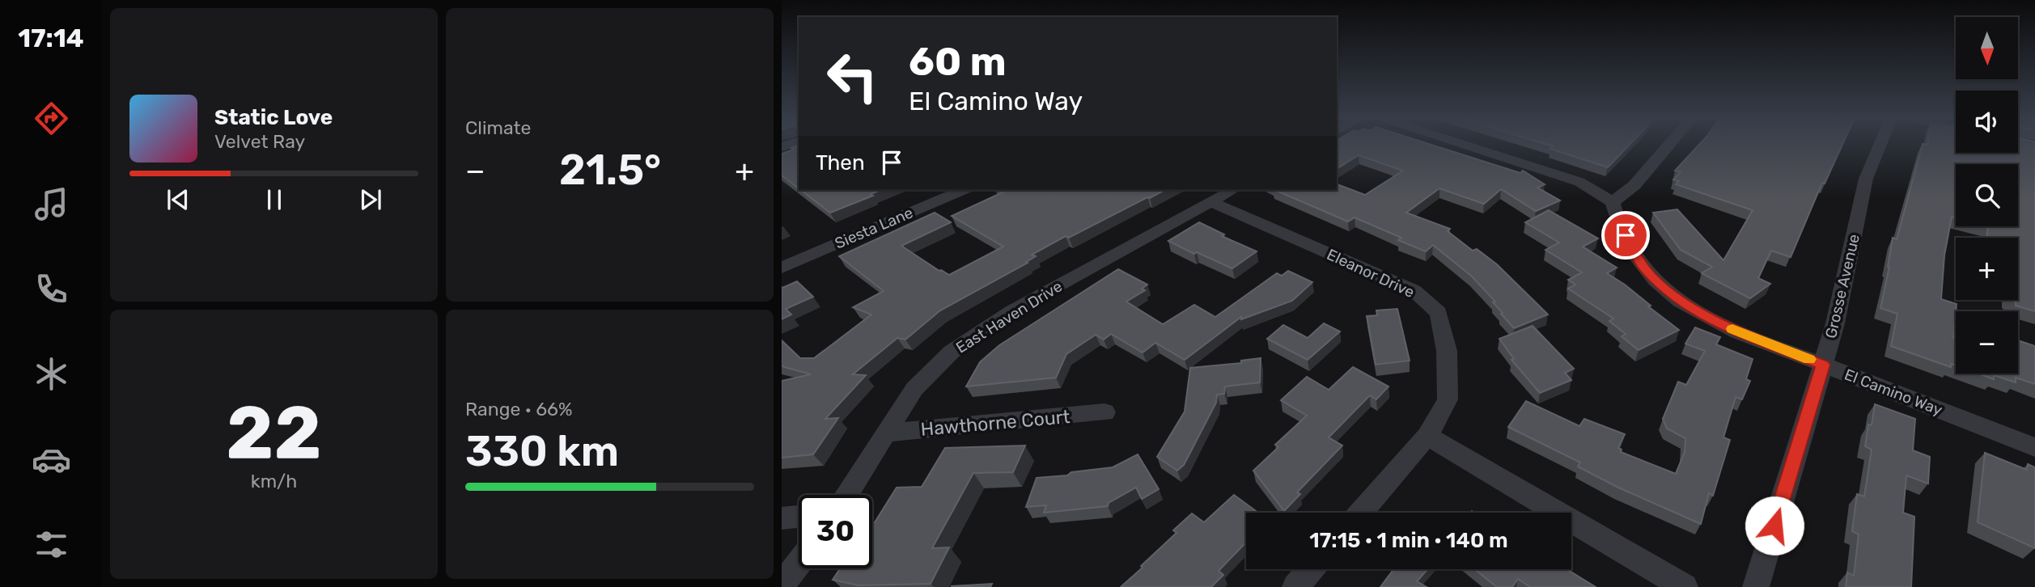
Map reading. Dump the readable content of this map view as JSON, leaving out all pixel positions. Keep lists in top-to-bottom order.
{
  "streets": {
    "street": [
      "Siesta Lane",
      "Eleanor Drive",
      "Grosse Avenue",
      "East Haven Drive",
      "El Camino Way",
      "Hawthorne Court"
    ]
  },
  "crossings": [
    ["Eleanor Drive", "East Haven Drive"],
    ["Grosse Avenue", "El Camino Way"],
    ["East Haven Drive", "Hawthorne Court"]
  ],
  "north": "bottom",
  "page": {
    "tabs": "17:14",
    "tile": [
      "Climate",
      ["22", "km/h"],
      ["Range · 66%", "330 km"]
    ],
    "map_buttons": ["+", "−"],
    "turn": ["60 m", "El Camino Way"],
    "song": ["Static Love", "Velvet Ray"],
    "then": "Then",
    "heat": ["−", "21.5°", "+"],
    "limit": "30",
    "trip": "17:15 · 1 min · 140 m"
  }
}
